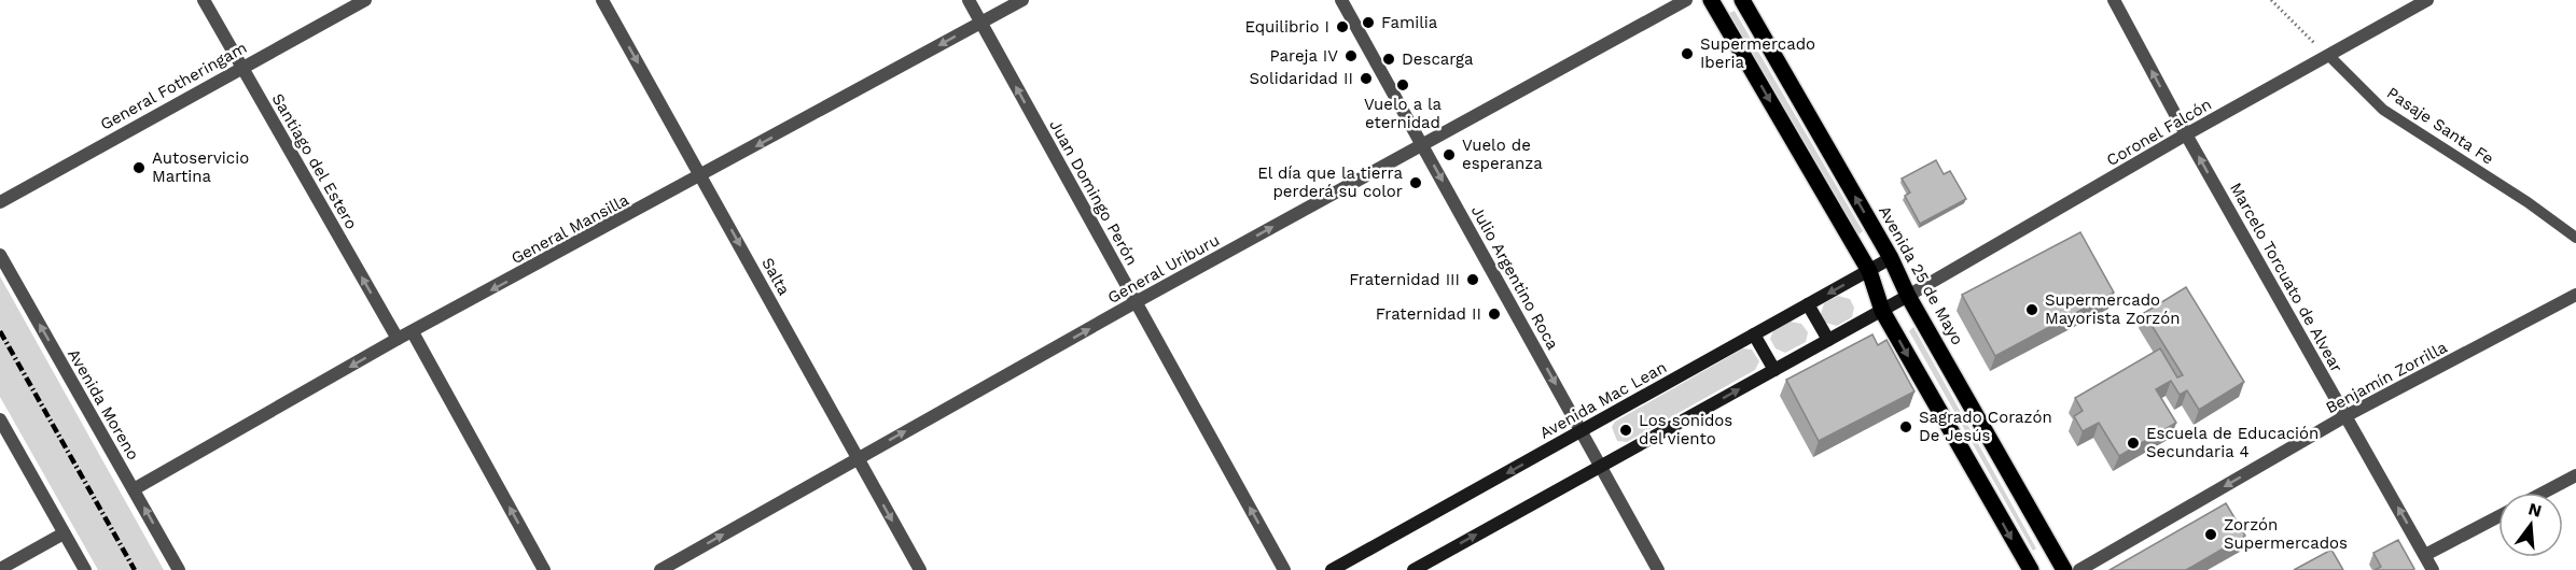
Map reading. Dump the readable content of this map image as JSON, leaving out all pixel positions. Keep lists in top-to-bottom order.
{
  "streets": {
    "main road": ["Avenida 25 de Mayo", "Avenida Mac Lean"],
    "street": [
      "General Fotheringam",
      "Coronel Falcón",
      "Santiago del Estero",
      "Juan Domingo Perón",
      "General Mansilla",
      "General Uriburu",
      "Salta",
      "Julio Argentino Roca",
      "Marcelo Torcuato de Alvear",
      "Benjamín Zorrilla",
      "Avenida Moreno"
    ],
    "lane": ["Pasaje Santa Fe"]
  },
  "crossings": [
    ["General Fotheringam", "Santiago del Estero"],
    ["Pasaje Santa Fe", "Coronel Falcón"],
    ["Coronel Falcón", "Avenida 25 de Mayo"],
    ["Coronel Falcón", "Marcelo Torcuato de Alvear"],
    ["Santiago del Estero", "General Mansilla"],
    ["Juan Domingo Perón", "General Mansilla"],
    ["Juan Domingo Perón", "General Uriburu"],
    ["General Mansilla", "Salta"],
    ["General Mansilla", "Avenida Moreno"],
    ["General Uriburu", "Salta"],
    ["General Uriburu", "Julio Argentino Roca"],
    ["Avenida 25 de Mayo", "Avenida Mac Lean"],
    ["Julio Argentino Roca", "Avenida Mac Lean"],
    ["Marcelo Torcuato de Alvear", "Benjamín Zorrilla"]
  ],
  "one_way": [
    "Santiago del Estero",
    "Juan Domingo Perón",
    "General Mansilla",
    "General Uriburu",
    "Salta",
    "Julio Argentino Roca",
    "Marcelo Torcuato de Alvear",
    "Benjamín Zorrilla"
  ],
  "places": [
    "Familia",
    "Equilibrio I",
    "Supermercado Iberia",
    "Pareja IV",
    "Descarga",
    "Solidaridad II",
    "Vuelo a la eternidad",
    "Vuelo de esperanza",
    "Autoservicio Martina",
    "El día que la tierra perderá su color",
    "Fraternidad III",
    "Supermercado Mayorista Zorzón",
    "Fraternidad II",
    "Sagrado Corazón De Jesús",
    "Los sonidos del viento",
    "Escuela de Educación Secundaria 4",
    "Zorzón Supermercados"
  ],
  "north": "top"
}
